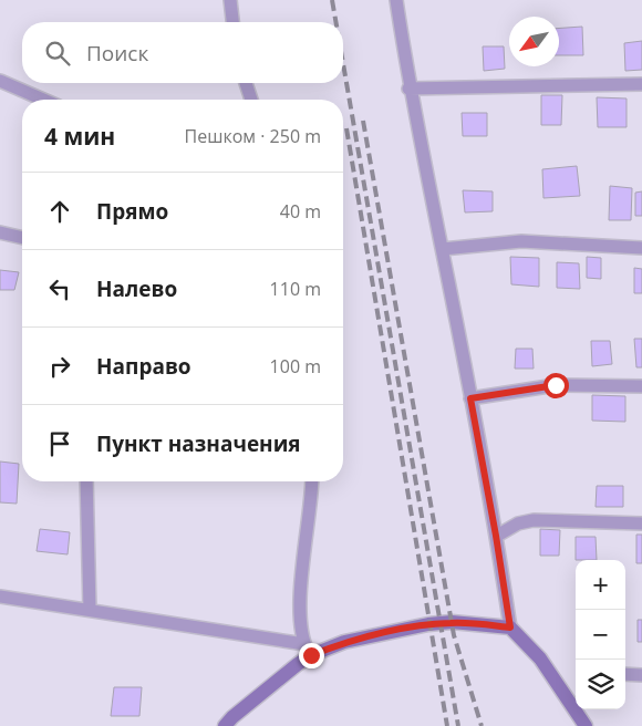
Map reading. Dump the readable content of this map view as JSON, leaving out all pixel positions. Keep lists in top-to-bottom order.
{
  "north": "bottom left",
  "page": {
    "search": "Поиск",
    "heading": ["4 мин", "Пешком · 250 m"],
    "list": [
      ["Прямо", "40 m"],
      ["Налево", "110 m"],
      ["Направо", "100 m"],
      "Пункт назначения"
    ],
    "map_buttons": ["+", "−"]
  }
}
